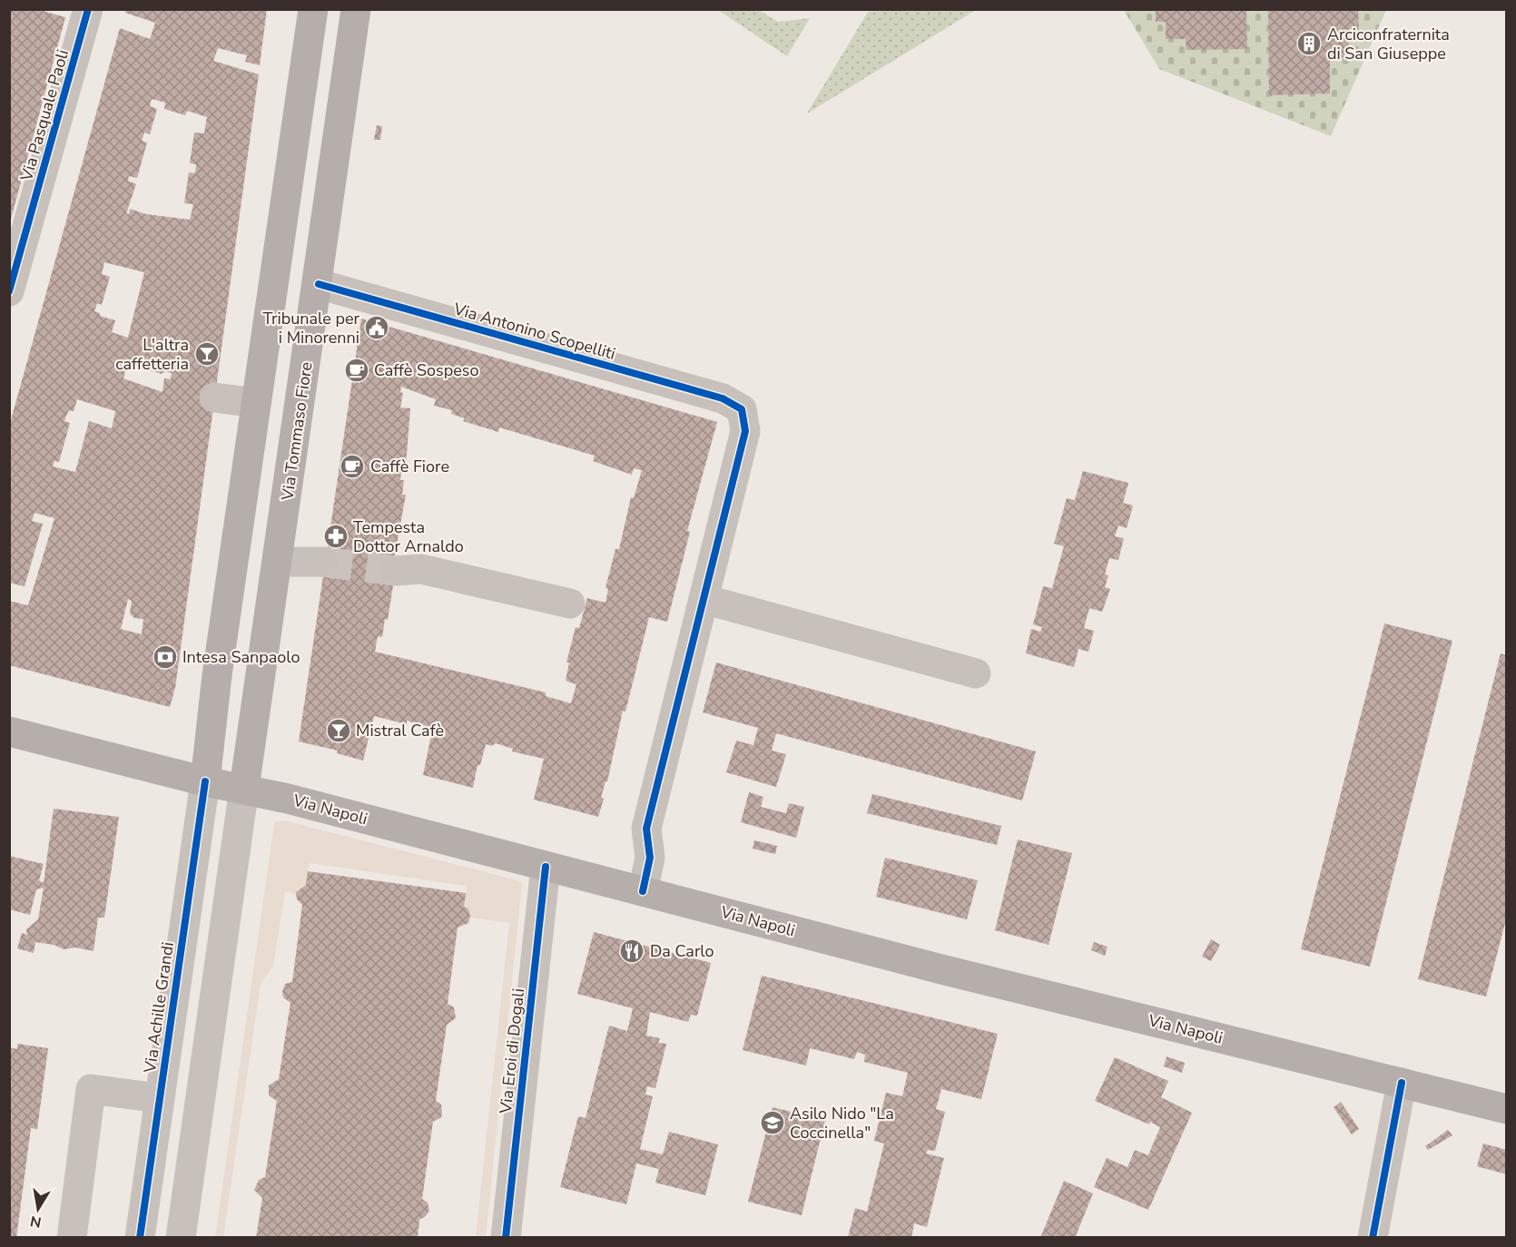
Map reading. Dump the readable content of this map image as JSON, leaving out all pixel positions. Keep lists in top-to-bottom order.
{
  "streets": {
    "main road": ["Via Tommaso Fiore", "Via Napoli"],
    "street": [
      "Via Pasquale Paoli",
      "Via Antonino Scopelliti",
      "Via Achille Grandi",
      "Via Eroi di Dogali"
    ]
  },
  "crossings": [
    ["Via Antonino Scopelliti", "Via Tommaso Fiore"],
    ["Via Tommaso Fiore", "Via Napoli"],
    ["Via Napoli", "Via Achille Grandi"],
    ["Via Napoli", "Via Eroi di Dogali"]
  ],
  "places": {
    "building": ["Arciconfraternita di San Giuseppe"],
    "public building": ["Tribunale per i Minorenni"],
    "bar": ["L'altra caffetteria", "Mistral Cafè"],
    "cafe": ["Caffè Sospeso", "Caffè Fiore"],
    "pharmacy": ["Tempesta Dottor Arnaldo"],
    "bank": ["Intesa Sanpaolo"],
    "restaurant": ["Da Carlo"],
    "school or university": ["Asilo Nido \"La Coccinella\""]
  },
  "north": "bottom"
}
